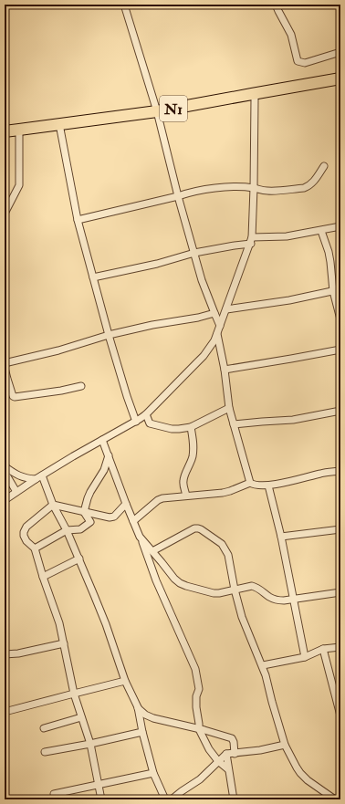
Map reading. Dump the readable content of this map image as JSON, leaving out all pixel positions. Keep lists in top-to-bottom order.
{
  "streets": {
    "highway": ["N1"]
  }
}
